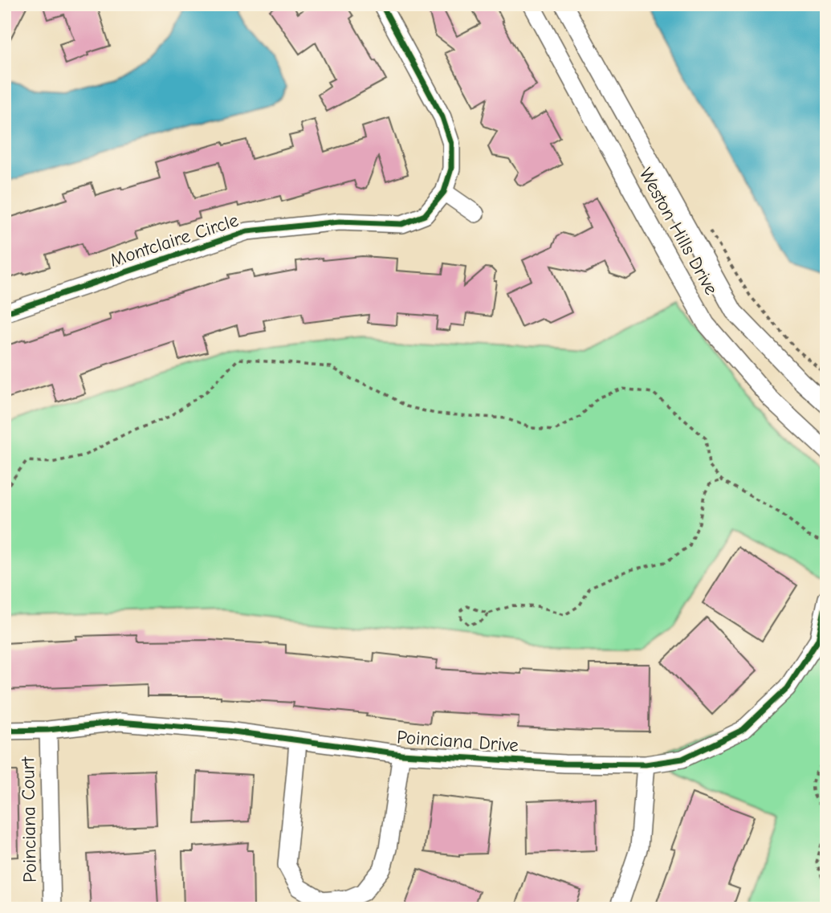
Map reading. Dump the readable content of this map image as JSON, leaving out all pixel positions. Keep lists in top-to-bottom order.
{
  "streets": {
    "street": [
      "Weston Hills Drive",
      "Montclaire Circle",
      "Poinciana Drive",
      "Poinciana Court"
    ]
  },
  "crossings": [
    ["Poinciana Drive", "Poinciana Court"]
  ]
}
